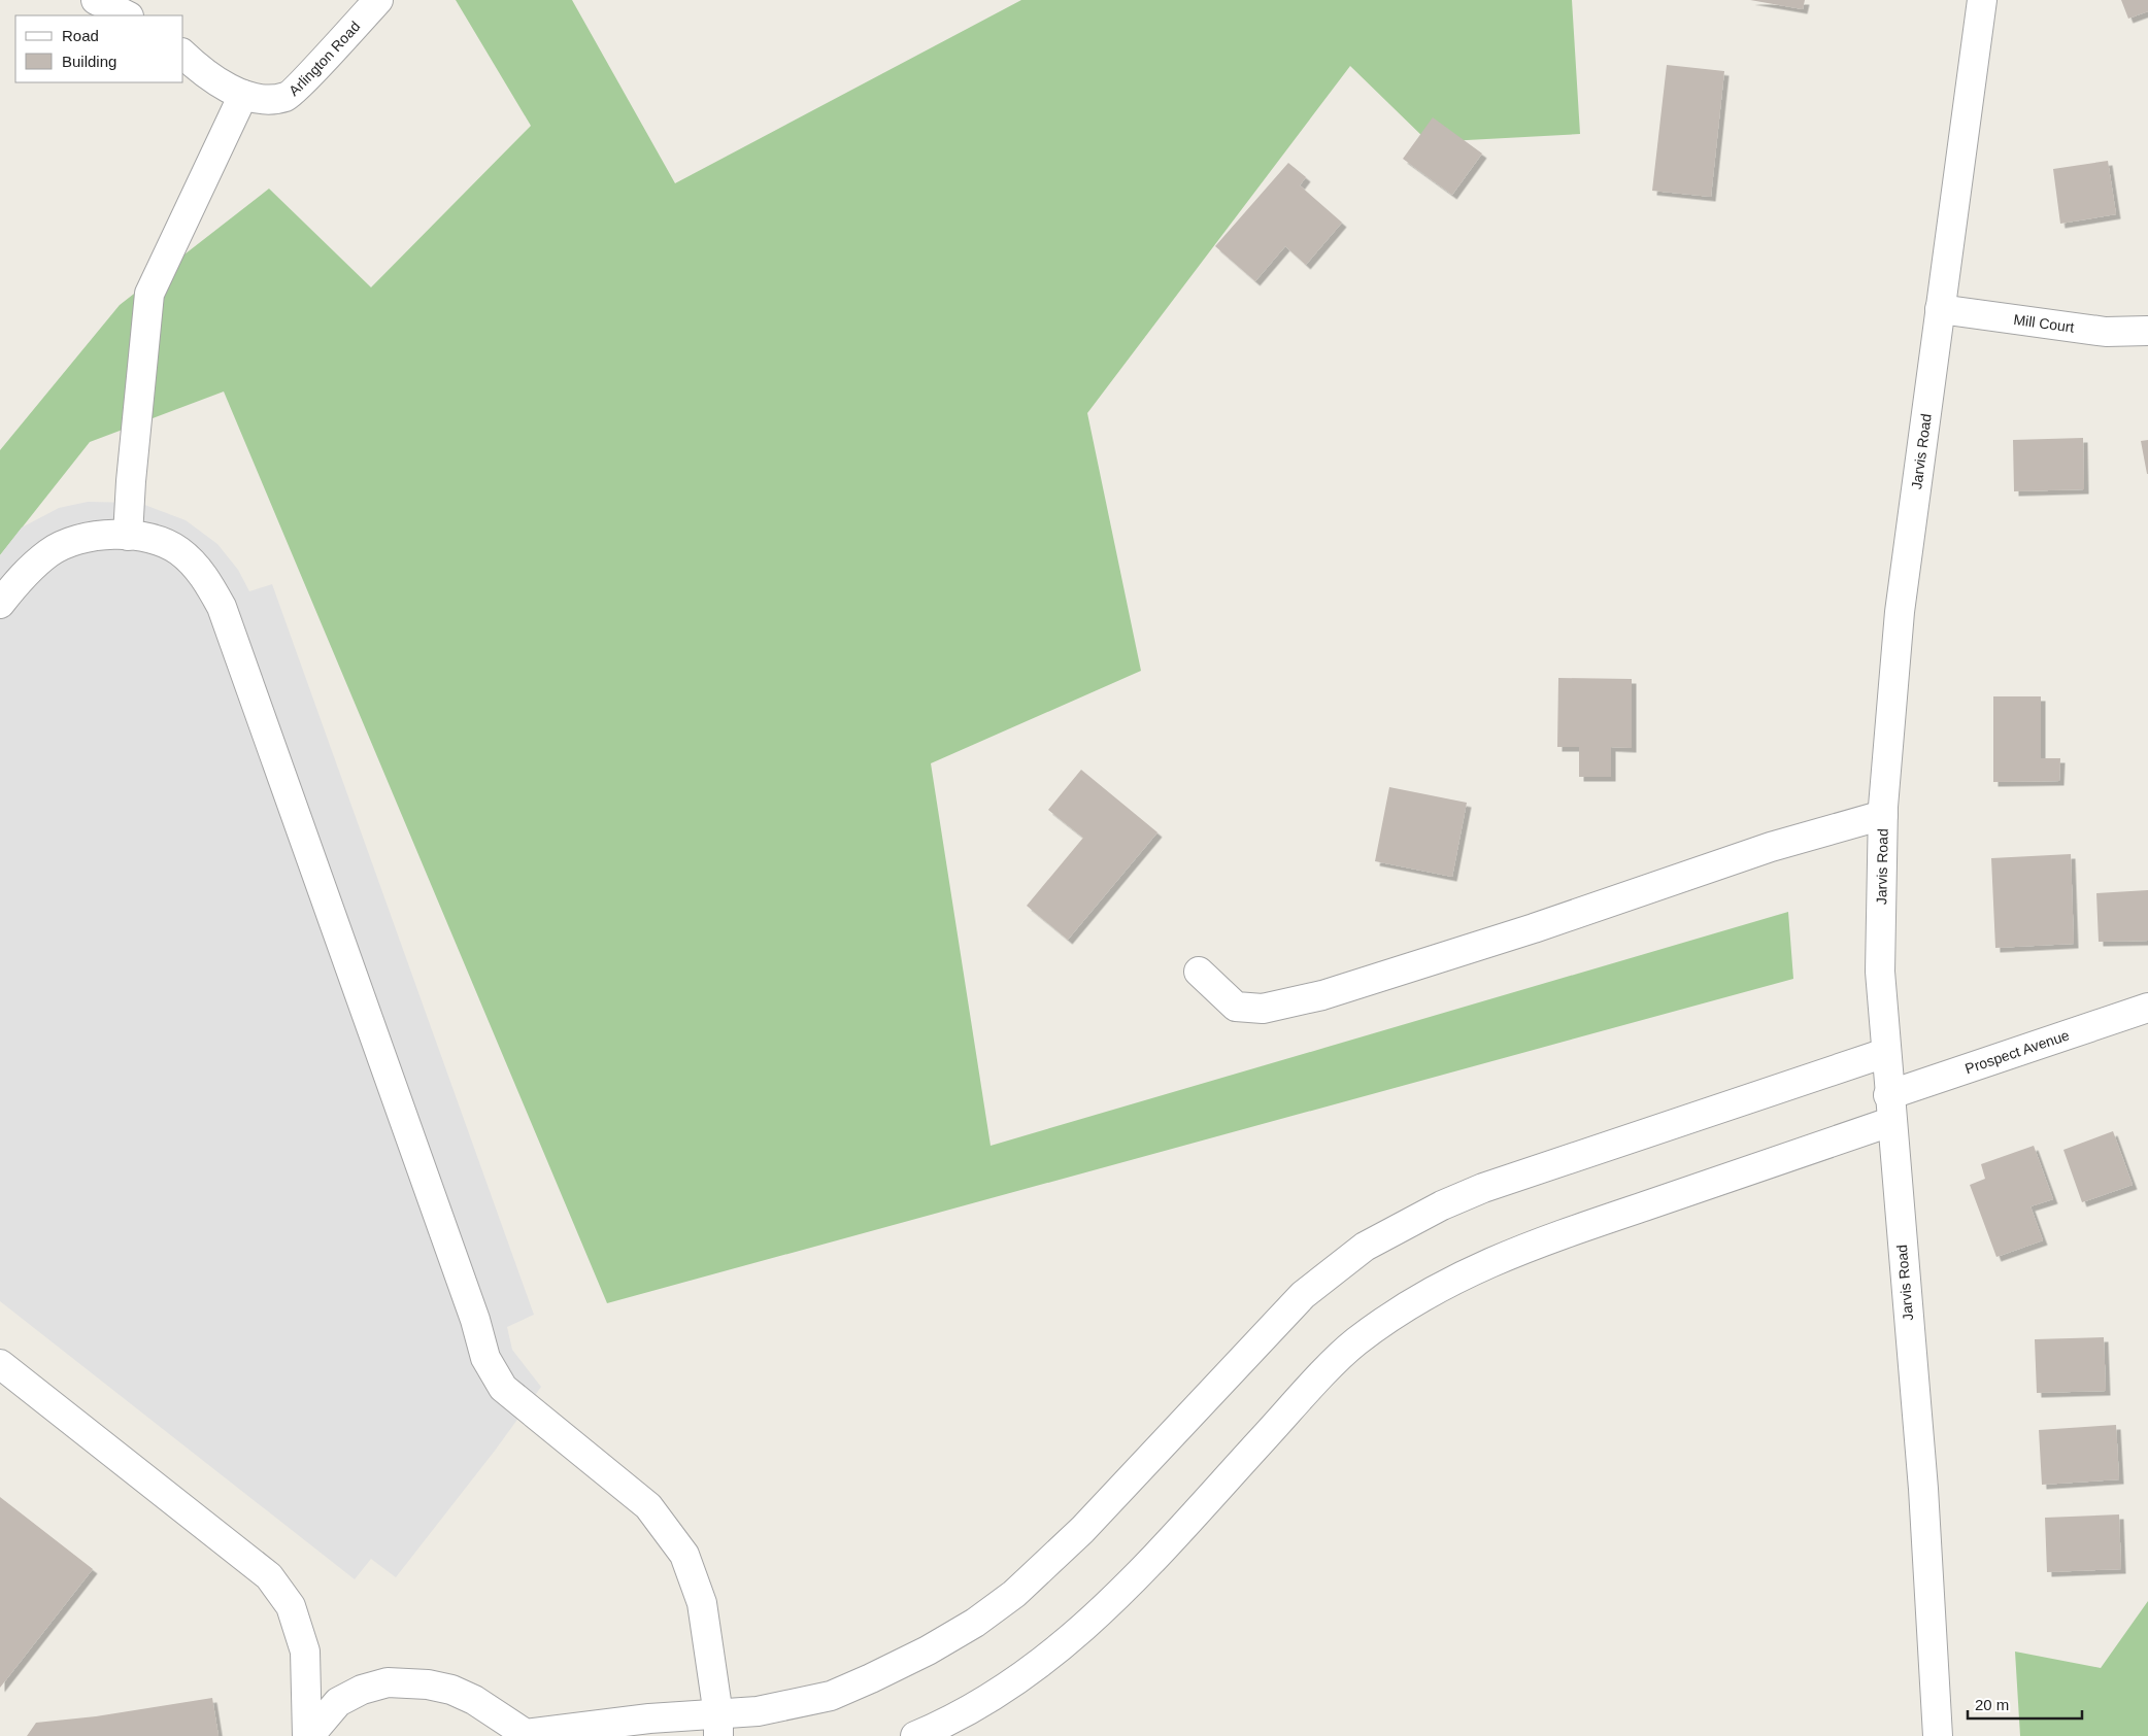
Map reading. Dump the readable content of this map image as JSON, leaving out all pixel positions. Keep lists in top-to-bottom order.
{
  "streets": {
    "street": [
      "Arlington Road",
      "Mill Court",
      "Jarvis Road",
      "Prospect Avenue"
    ]
  },
  "crossings": [
    ["Mill Court", "Jarvis Road"],
    ["Jarvis Road", "Prospect Avenue"]
  ],
  "legend": ["Road", "Building"],
  "scale_bar": "20 m"
}
